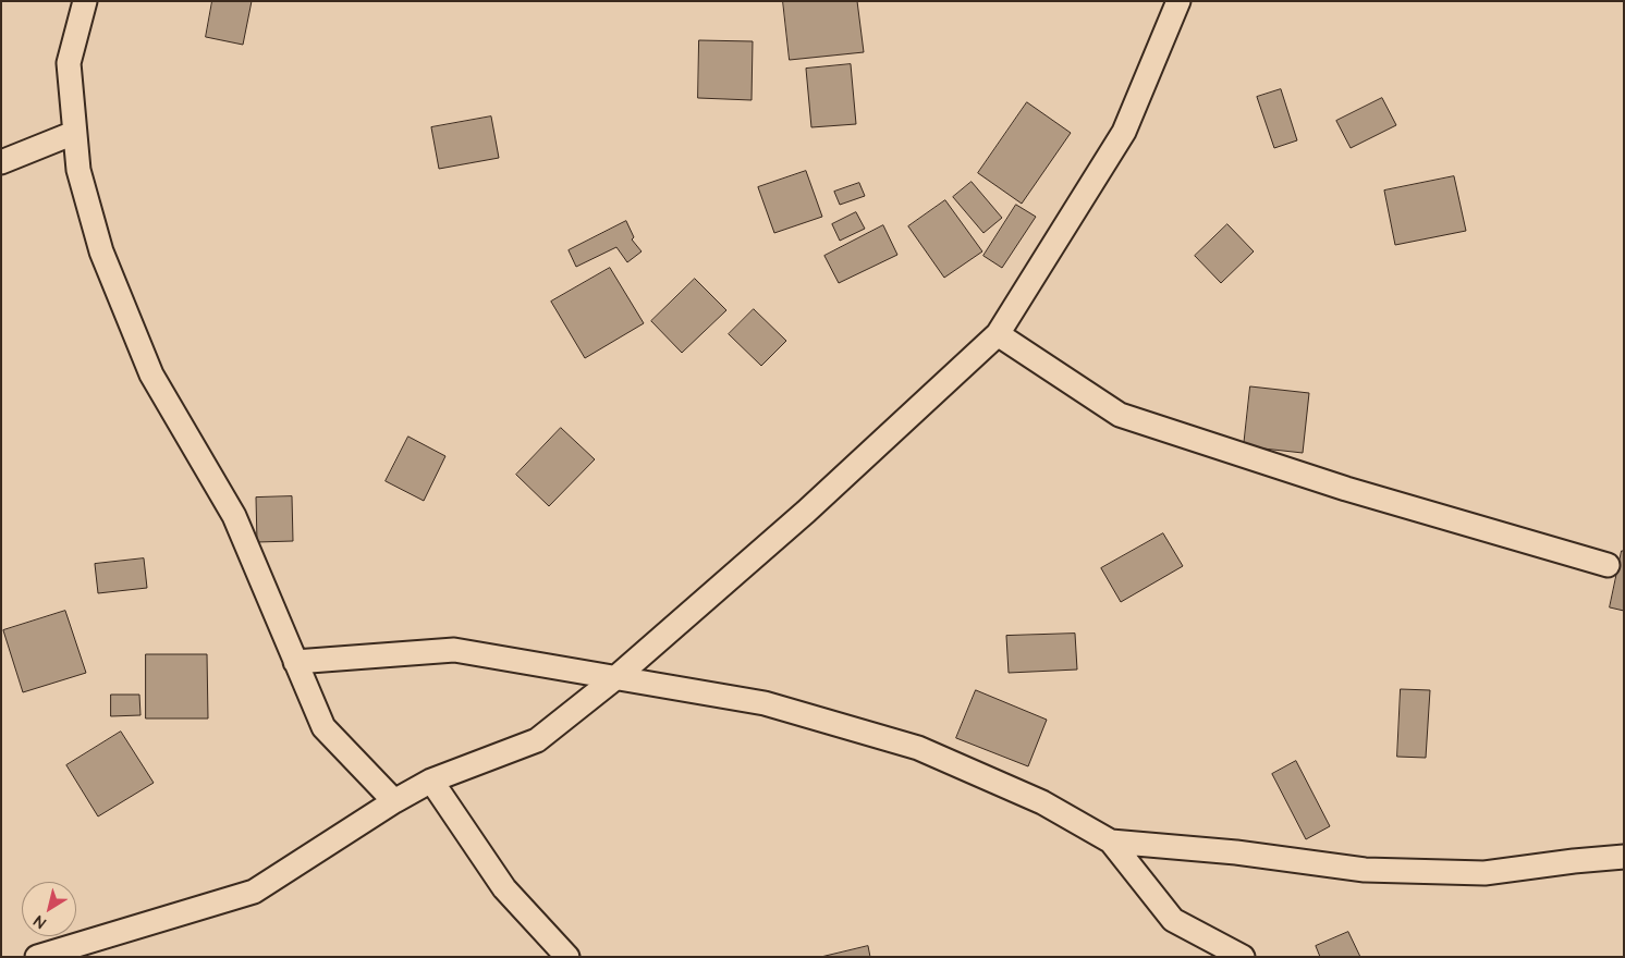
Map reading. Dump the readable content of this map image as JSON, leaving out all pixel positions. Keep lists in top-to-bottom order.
{
  "north": "bottom left"
}
